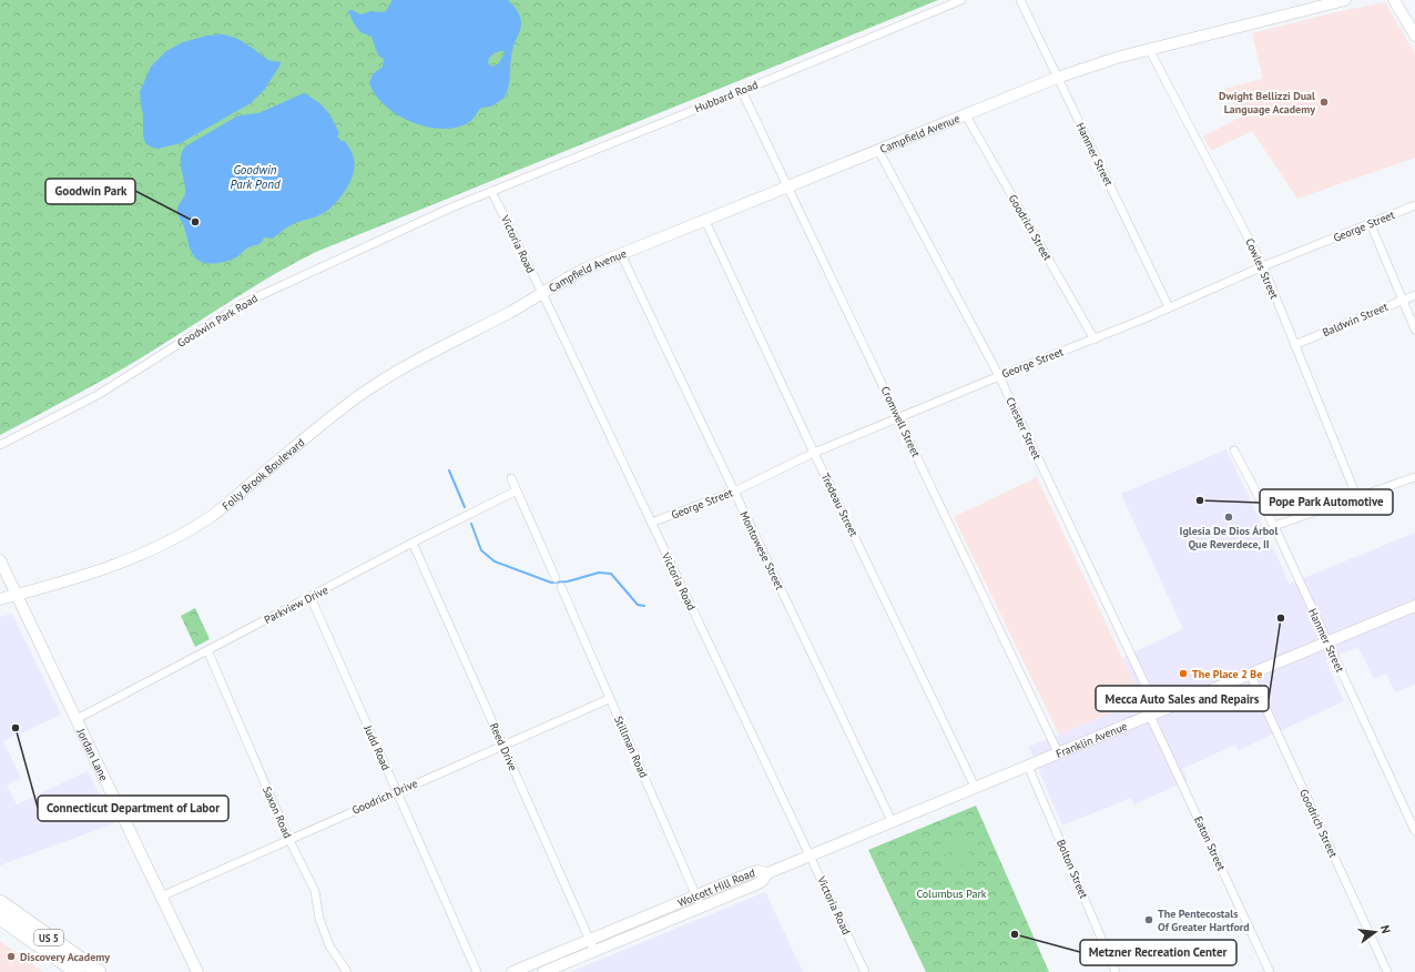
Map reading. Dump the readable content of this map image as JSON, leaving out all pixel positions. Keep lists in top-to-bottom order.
{
  "streets": {
    "highway": ["US 5"],
    "main road": [
      "Campfield Avenue",
      "Folly Brook Boulevard",
      "Franklin Avenue",
      "Jordan Lane",
      "Wolcott Hill Road"
    ],
    "street": [
      "Hubbard Road",
      "Hanmer Street",
      "George Street",
      "Goodrich Street",
      "Victoria Road",
      "Cowles Street",
      "Baldwin Street",
      "Goodwin Park Road",
      "Cromwell Street",
      "Chester Street",
      "Tredeau Street",
      "Montowese Street",
      "Parkview Drive",
      "Reed Drive",
      "Stillman Road",
      "Judd Road",
      "Goodrich Drive",
      "Saxon Road",
      "Eaton Street",
      "Bolton Street"
    ]
  },
  "crossings": [
    ["Hubbard Road", "Victoria Road"],
    ["Hubbard Road", "Goodwin Park Road"],
    ["Hubbard Road", "Cromwell Street"],
    ["Campfield Avenue", "Hanmer Street"],
    ["Campfield Avenue", "Goodrich Street"],
    ["Campfield Avenue", "Victoria Road"],
    ["Campfield Avenue", "Cowles Street"],
    ["Campfield Avenue", "Cromwell Street"],
    ["Campfield Avenue", "Chester Street"],
    ["Campfield Avenue", "Folly Brook Boulevard"],
    ["Campfield Avenue", "Tredeau Street"],
    ["Campfield Avenue", "Montowese Street"],
    ["Hanmer Street", "George Street"],
    ["Hanmer Street", "Franklin Avenue"],
    ["George Street", "Goodrich Street"],
    ["George Street", "Victoria Road"],
    ["George Street", "Cowles Street"],
    ["George Street", "Cromwell Street"],
    ["George Street", "Chester Street"],
    ["George Street", "Tredeau Street"],
    ["George Street", "Montowese Street"],
    ["Goodrich Street", "Franklin Avenue"],
    ["Victoria Road", "Goodwin Park Road"],
    ["Victoria Road", "Franklin Avenue"],
    ["Cowles Street", "Baldwin Street"],
    ["Cromwell Street", "Franklin Avenue"],
    ["Chester Street", "Franklin Avenue"],
    ["Chester Street", "Eaton Street"],
    ["Folly Brook Boulevard", "Jordan Lane"],
    ["Tredeau Street", "Franklin Avenue"],
    ["Montowese Street", "Franklin Avenue"],
    ["Parkview Drive", "Reed Drive"],
    ["Parkview Drive", "Judd Road"],
    ["Parkview Drive", "Jordan Lane"],
    ["Parkview Drive", "Saxon Road"],
    ["Franklin Avenue", "Eaton Street"],
    ["Franklin Avenue", "Bolton Street"],
    ["Franklin Avenue", "Wolcott Hill Road"],
    ["Reed Drive", "Goodrich Drive"],
    ["Reed Drive", "Wolcott Hill Road"],
    ["Stillman Road", "Goodrich Drive"],
    ["Stillman Road", "Wolcott Hill Road"],
    ["Judd Road", "Goodrich Drive"],
    ["Jordan Lane", "Goodrich Drive"],
    ["Goodrich Drive", "Saxon Road"]
  ],
  "water": ["Goodwin Park Pond"],
  "parks": ["Columbus Park"],
  "places": [
    "Dwight Bellizzi Dual Language Academy",
    "Goodwin Park",
    "Pope Park Automotive",
    "Iglesia De Dios Árbol Que Reverdece, II",
    "Mecca Auto Sales and Repairs",
    "The Place 2 Be",
    "Connecticut Department of Labor",
    "The Pentecostals Of Greater Hartford",
    "Metzner Recreation Center",
    "Discovery Academy"
  ],
  "north": "right"
}
